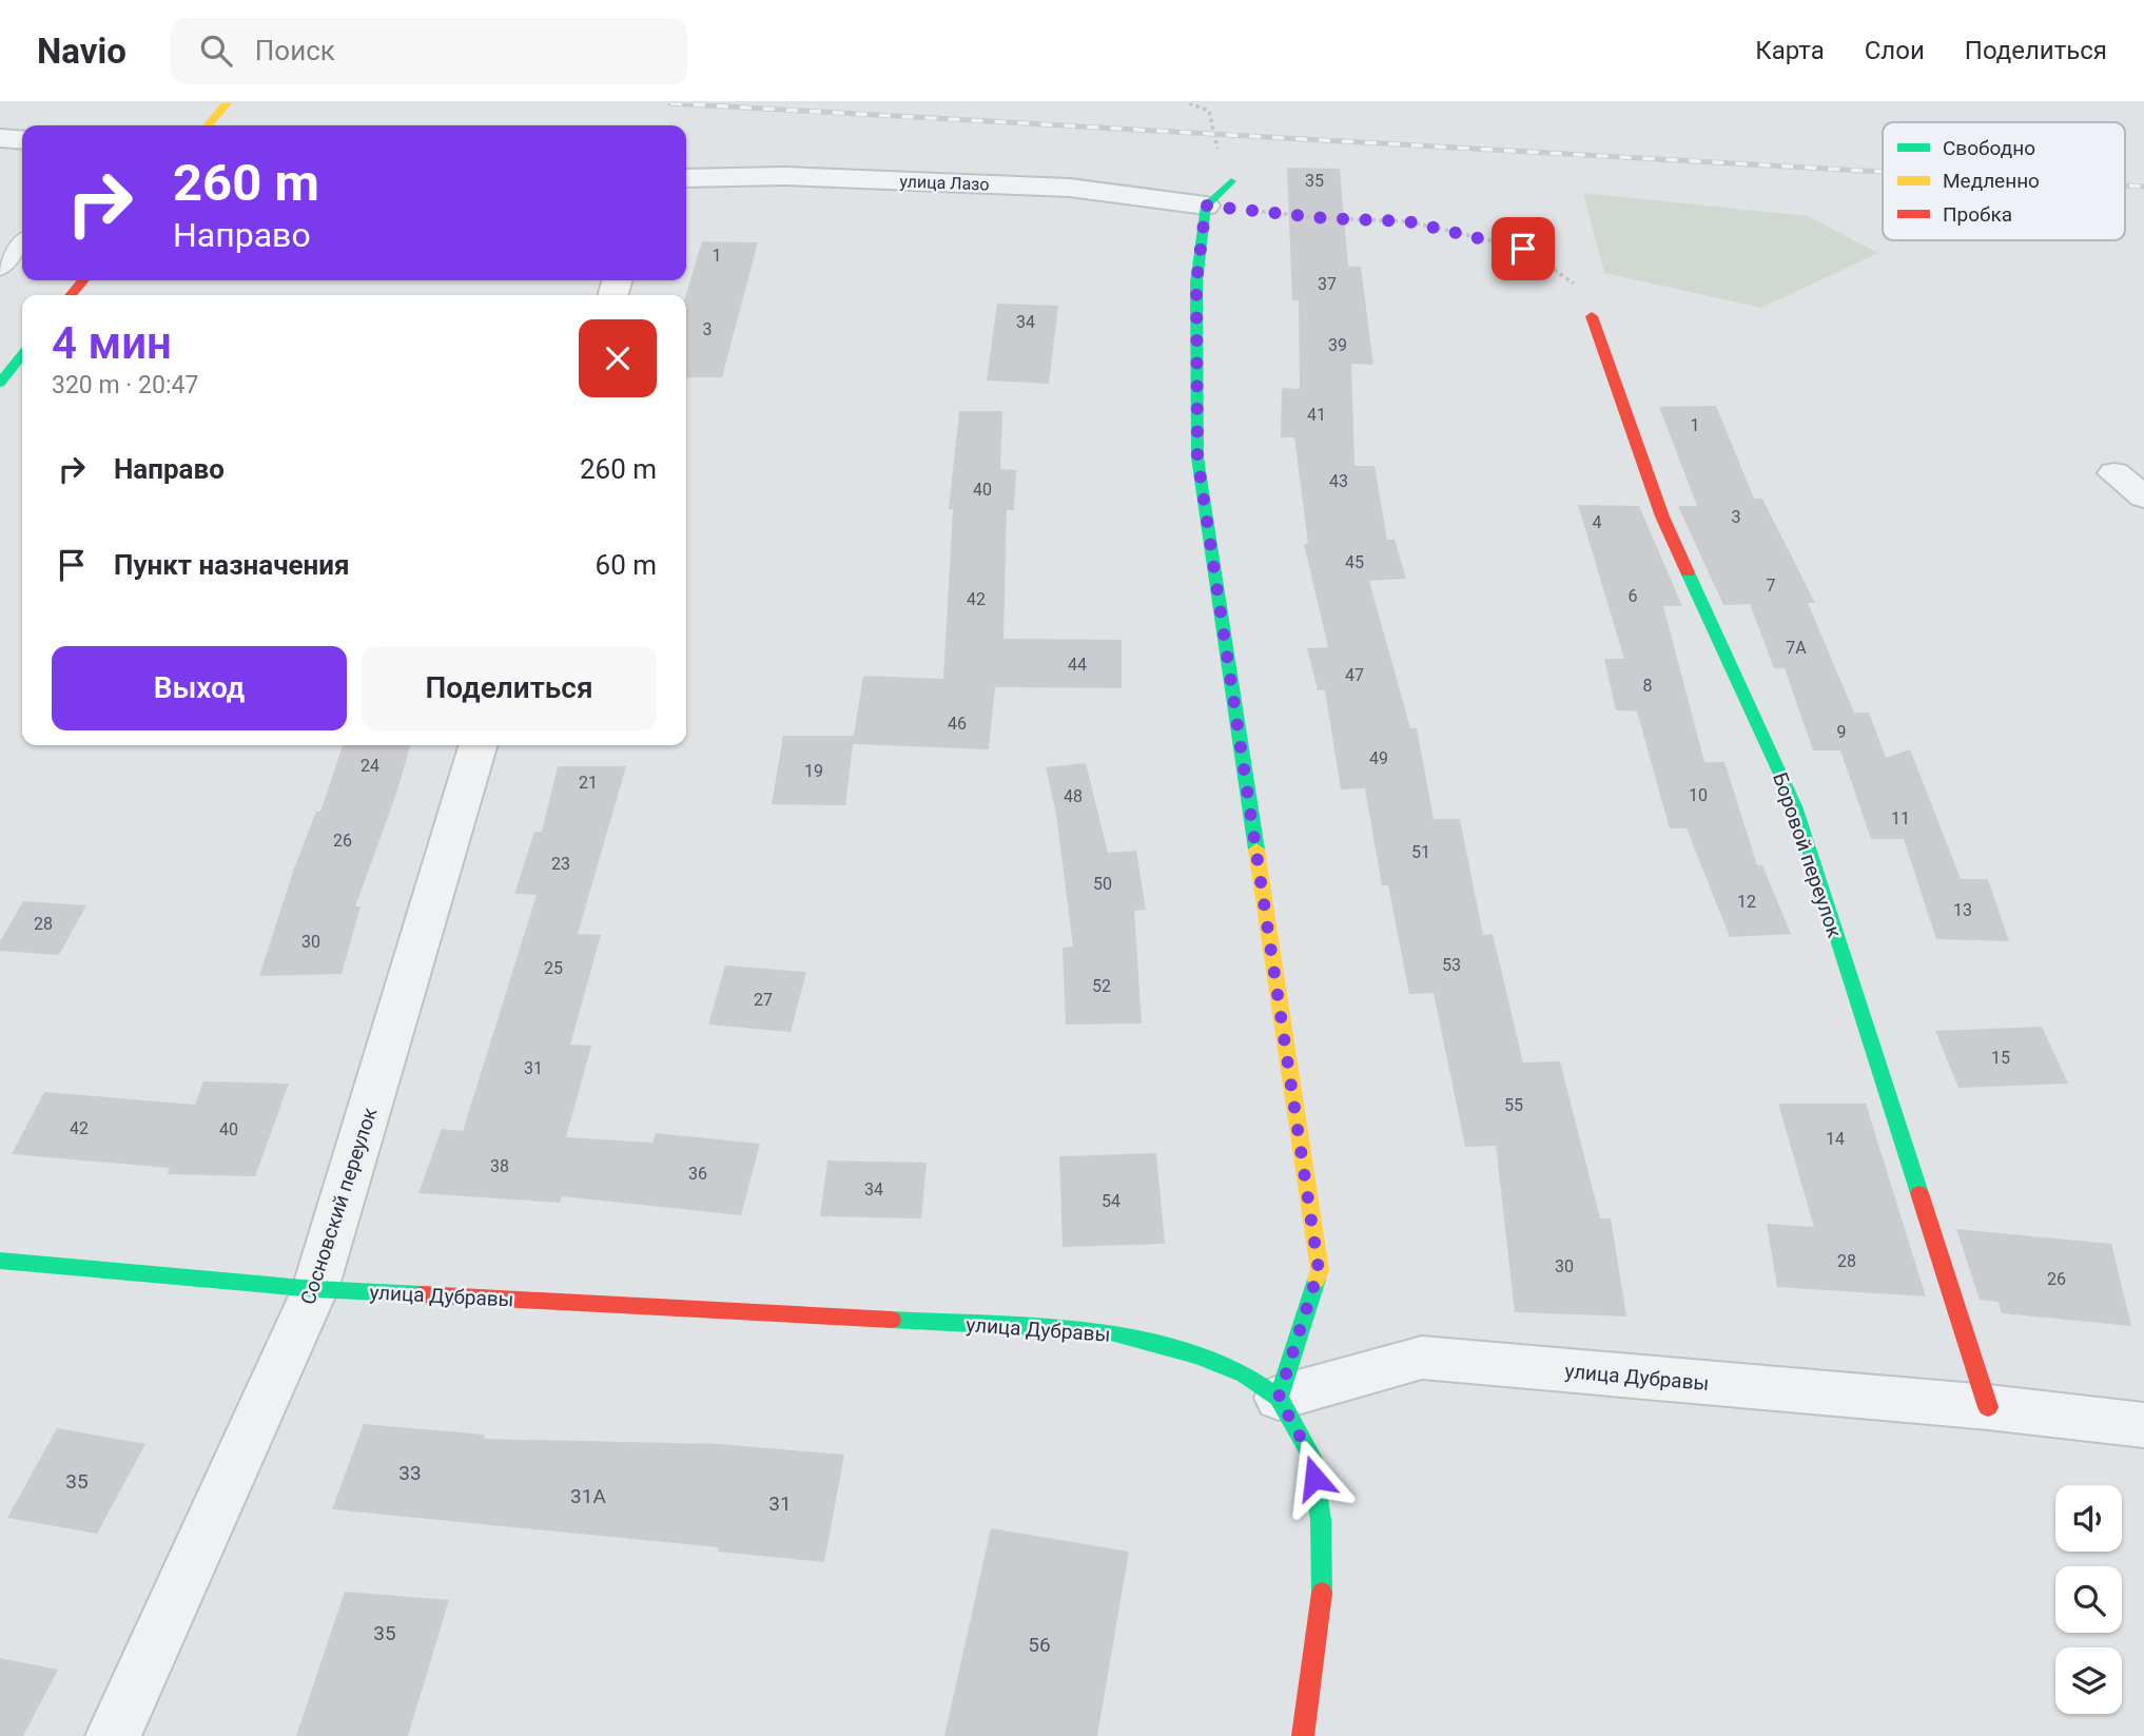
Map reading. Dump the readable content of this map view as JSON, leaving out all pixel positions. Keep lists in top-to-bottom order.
{
  "streets": {
    "street": [
      "улица Лазо",
      "Боровой переулок",
      "Сосновский переулок",
      "улица Дубравы"
    ]
  },
  "crossings": [
    ["Боровой переулок", "улица Дубравы"],
    ["Сосновский переулок", "улица Дубравы"]
  ],
  "house_numbers": [
    "35",
    "1",
    "37",
    "34",
    "3",
    "39",
    "41",
    "1",
    "43",
    "40",
    "3",
    "4",
    "45",
    "7",
    "6",
    "42",
    "7А",
    "44",
    "47",
    "8",
    "46",
    "9",
    "49",
    "24",
    "19",
    "21",
    "10",
    "48",
    "11",
    "26",
    "51",
    "23",
    "50",
    "12",
    "13",
    "28",
    "30",
    "53",
    "25",
    "52",
    "27",
    "15",
    "31",
    "55",
    "42",
    "40",
    "14",
    "38",
    "36",
    "34",
    "54",
    "28",
    "30",
    "26",
    "33",
    "35",
    "31А",
    "31",
    "35",
    "56"
  ],
  "legend": ["Свободно", "Медленно", "Пробка"],
  "page": {
    "header": "Navio",
    "search": "Поиск",
    "nav": ["Карта", "Слои", "Поделиться"],
    "turn": ["260 m", "Направо"],
    "heading": ["4 мин", "320 m · 20:47"],
    "list": [
      {
        "name": "Направо",
        "value": "260 m"
      },
      {
        "name": "Пункт назначения",
        "value": "60 m"
      }
    ],
    "buttons": ["Выход", "Поделиться"]
  }
}
